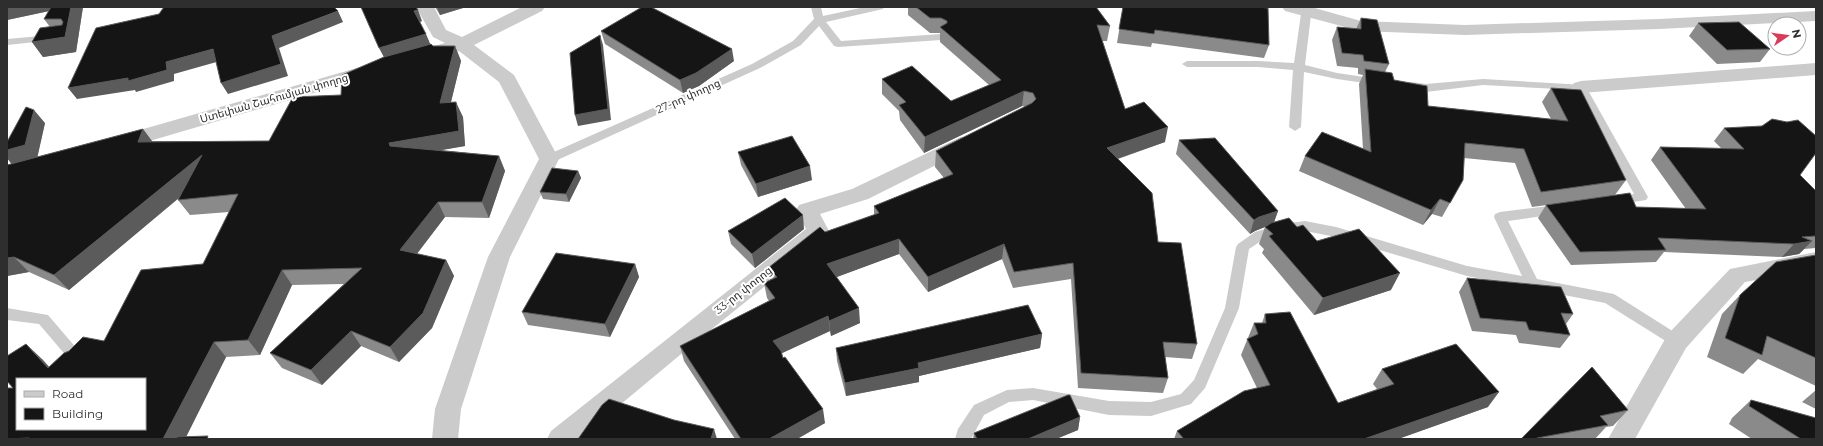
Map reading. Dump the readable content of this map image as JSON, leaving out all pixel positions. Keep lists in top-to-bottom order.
{
  "streets": {
    "street": ["Ստեփան Շահումյան փողոց", "33-րդ փողոց"],
    "lane": ["27-րդ փողոց"]
  },
  "legend": ["Road", "Building"],
  "north": "right"
}
